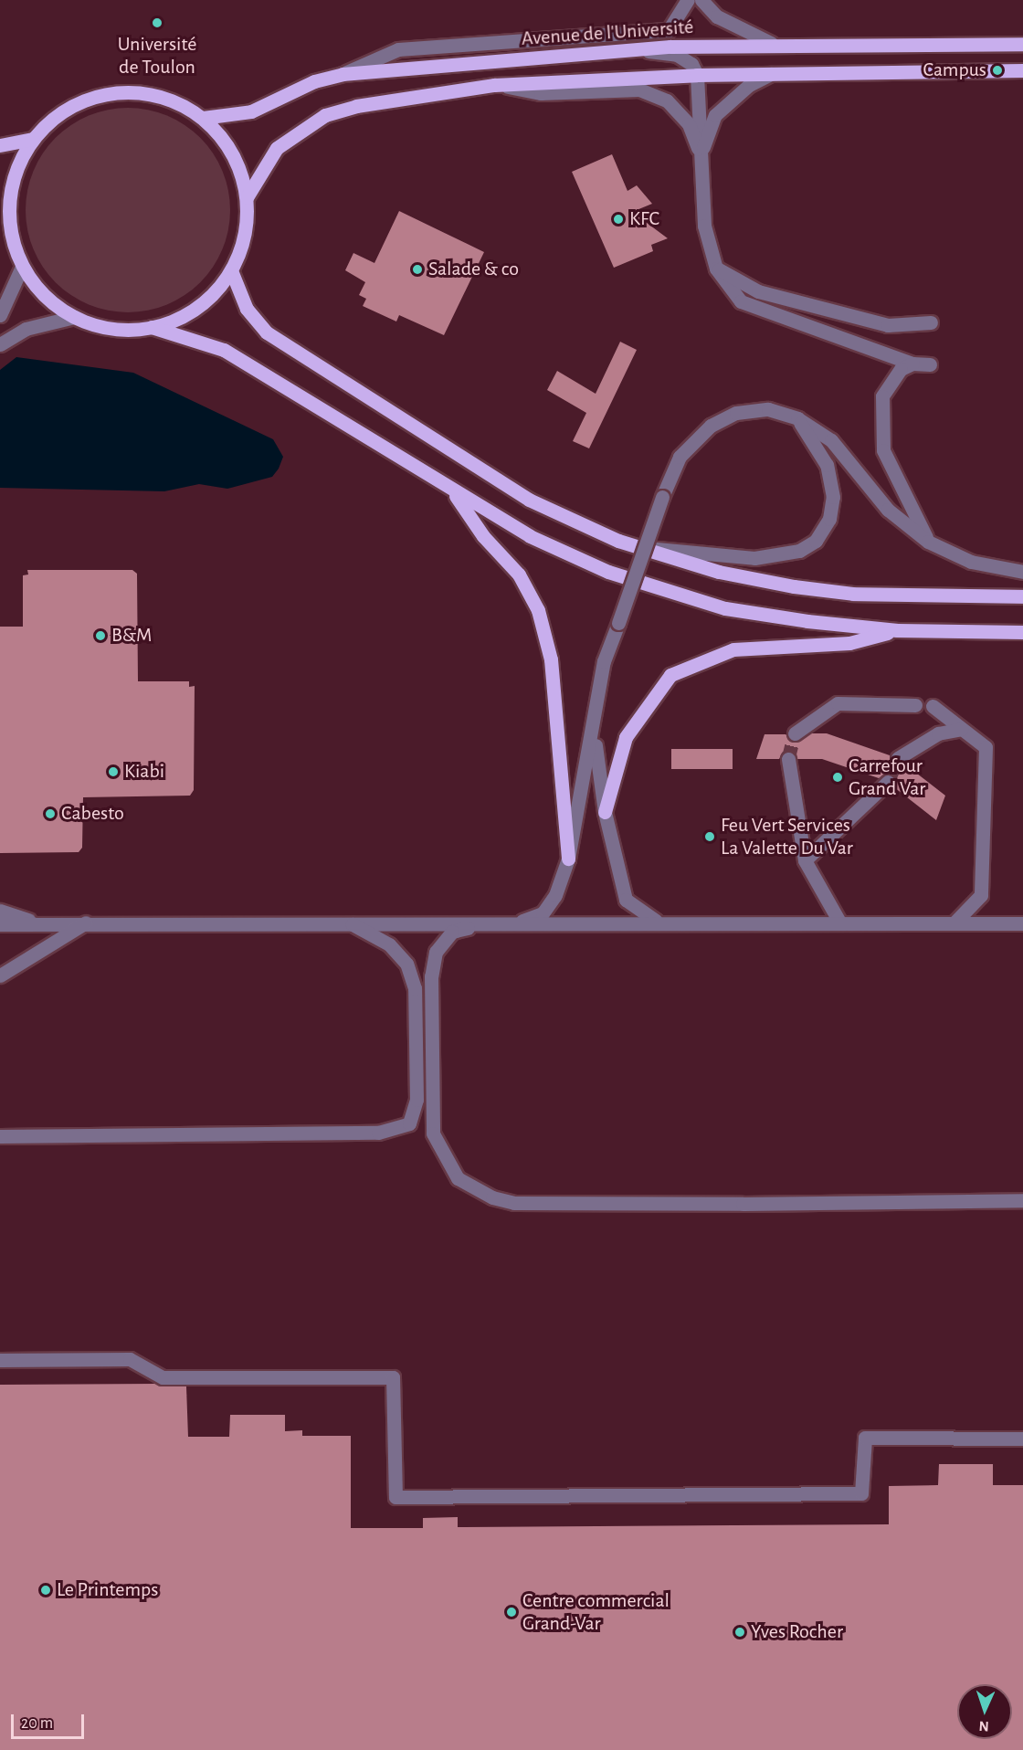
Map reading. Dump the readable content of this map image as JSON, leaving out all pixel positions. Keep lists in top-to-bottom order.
{
  "streets": {
    "main road": ["Avenue de l'Université"]
  },
  "places": [
    "Université de Toulon",
    "Campus",
    "KFC",
    "Salade & co",
    "B&M",
    "Kiabi",
    "Carrefour Grand Var",
    "Cabesto",
    "Feu Vert Services La Valette Du Var",
    "Le Printemps",
    "Centre commercial Grand-Var",
    "Yves Rocher"
  ],
  "scale_bar": "20 m",
  "north": "bottom"
}
